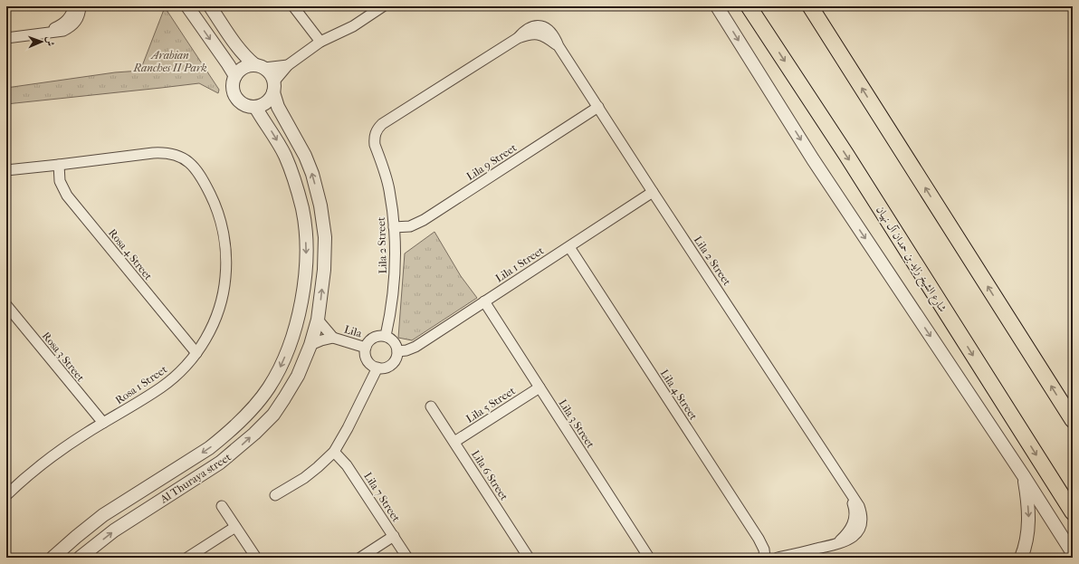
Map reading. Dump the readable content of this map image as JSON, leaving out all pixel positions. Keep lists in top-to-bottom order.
{
  "streets": {
    "main road": ["شارع الشيخ زايد بن حمدان آل نهيان"],
    "street": [
      "Lila 9 Street",
      "Lila 2 Street",
      "Rosa 4 Street",
      "Lila 1 Street",
      "Lila",
      "Rosa 3 Street",
      "Rosa 1 Street",
      "Lila 4 Street",
      "Lila 5 Street",
      "Lila 3 Street",
      "Lila 6 Street",
      "Al Thuraya street",
      "Lila 7 Street"
    ]
  },
  "crossings": [
    ["Lila 9 Street", "Lila 2 Street"],
    ["Lila 2 Street", "Lila 1 Street"],
    ["Lila 2 Street", "Lila"],
    ["Rosa 4 Street", "Rosa 1 Street"],
    ["Lila 1 Street", "Lila"],
    ["Lila 1 Street", "Lila 4 Street"],
    ["Lila 1 Street", "Lila 3 Street"],
    ["Lila", "Al Thuraya street"],
    ["Rosa 3 Street", "Rosa 1 Street"],
    ["Lila 5 Street", "Lila 3 Street"],
    ["Lila 5 Street", "Lila 6 Street"]
  ],
  "parks": ["Arabian Ranches II Park"],
  "north": "right"
}
